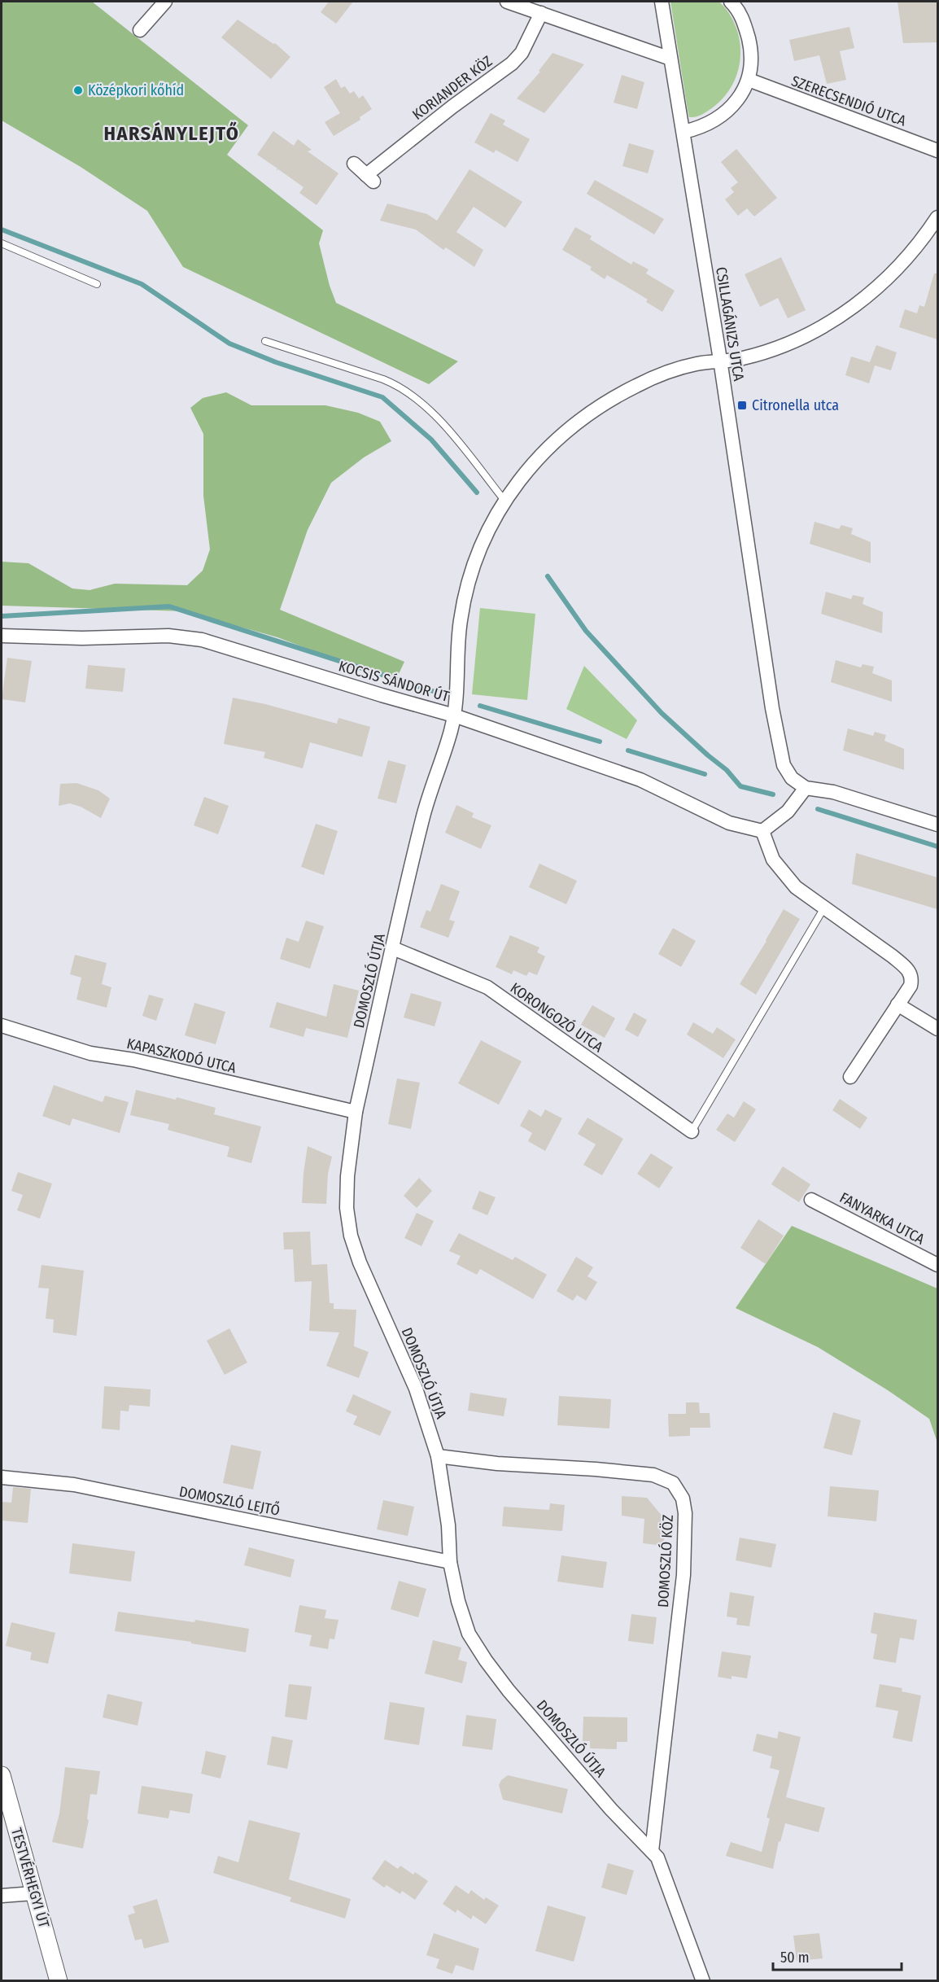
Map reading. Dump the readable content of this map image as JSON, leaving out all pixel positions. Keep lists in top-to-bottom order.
{
  "streets": {
    "street": [
      "KORIANDER KÖZ",
      "SZERECSENDIÓ UTCA",
      "CSILLAGÁNIZS UTCA",
      "KOCSIS SÁNDOR ÚT",
      "DOMOSZLÓ ÚTJA",
      "KORONGOZÓ UTCA",
      "KAPASZKODÓ UTCA",
      "FANYARKA UTCA",
      "DOMOSZLÓ LEJTŐ",
      "DOMOSZLÓ KÖZ",
      "TESTVÉRHEGYI ÚT"
    ]
  },
  "crossings": [
    ["CSILLAGÁNIZS UTCA", "DOMOSZLÓ ÚTJA"],
    ["KOCSIS SÁNDOR ÚT", "DOMOSZLÓ ÚTJA"],
    ["DOMOSZLÓ ÚTJA", "KORONGOZÓ UTCA"],
    ["DOMOSZLÓ ÚTJA", "KAPASZKODÓ UTCA"],
    ["DOMOSZLÓ ÚTJA", "DOMOSZLÓ LEJTŐ"],
    ["DOMOSZLÓ ÚTJA", "DOMOSZLÓ KÖZ"]
  ],
  "districts": ["HARSÁNYLEJTŐ"],
  "places": {
    "other": ["Középkori kőhíd"],
    "transit": ["Citronella utca"]
  },
  "scale_bar": "50 m"
}
